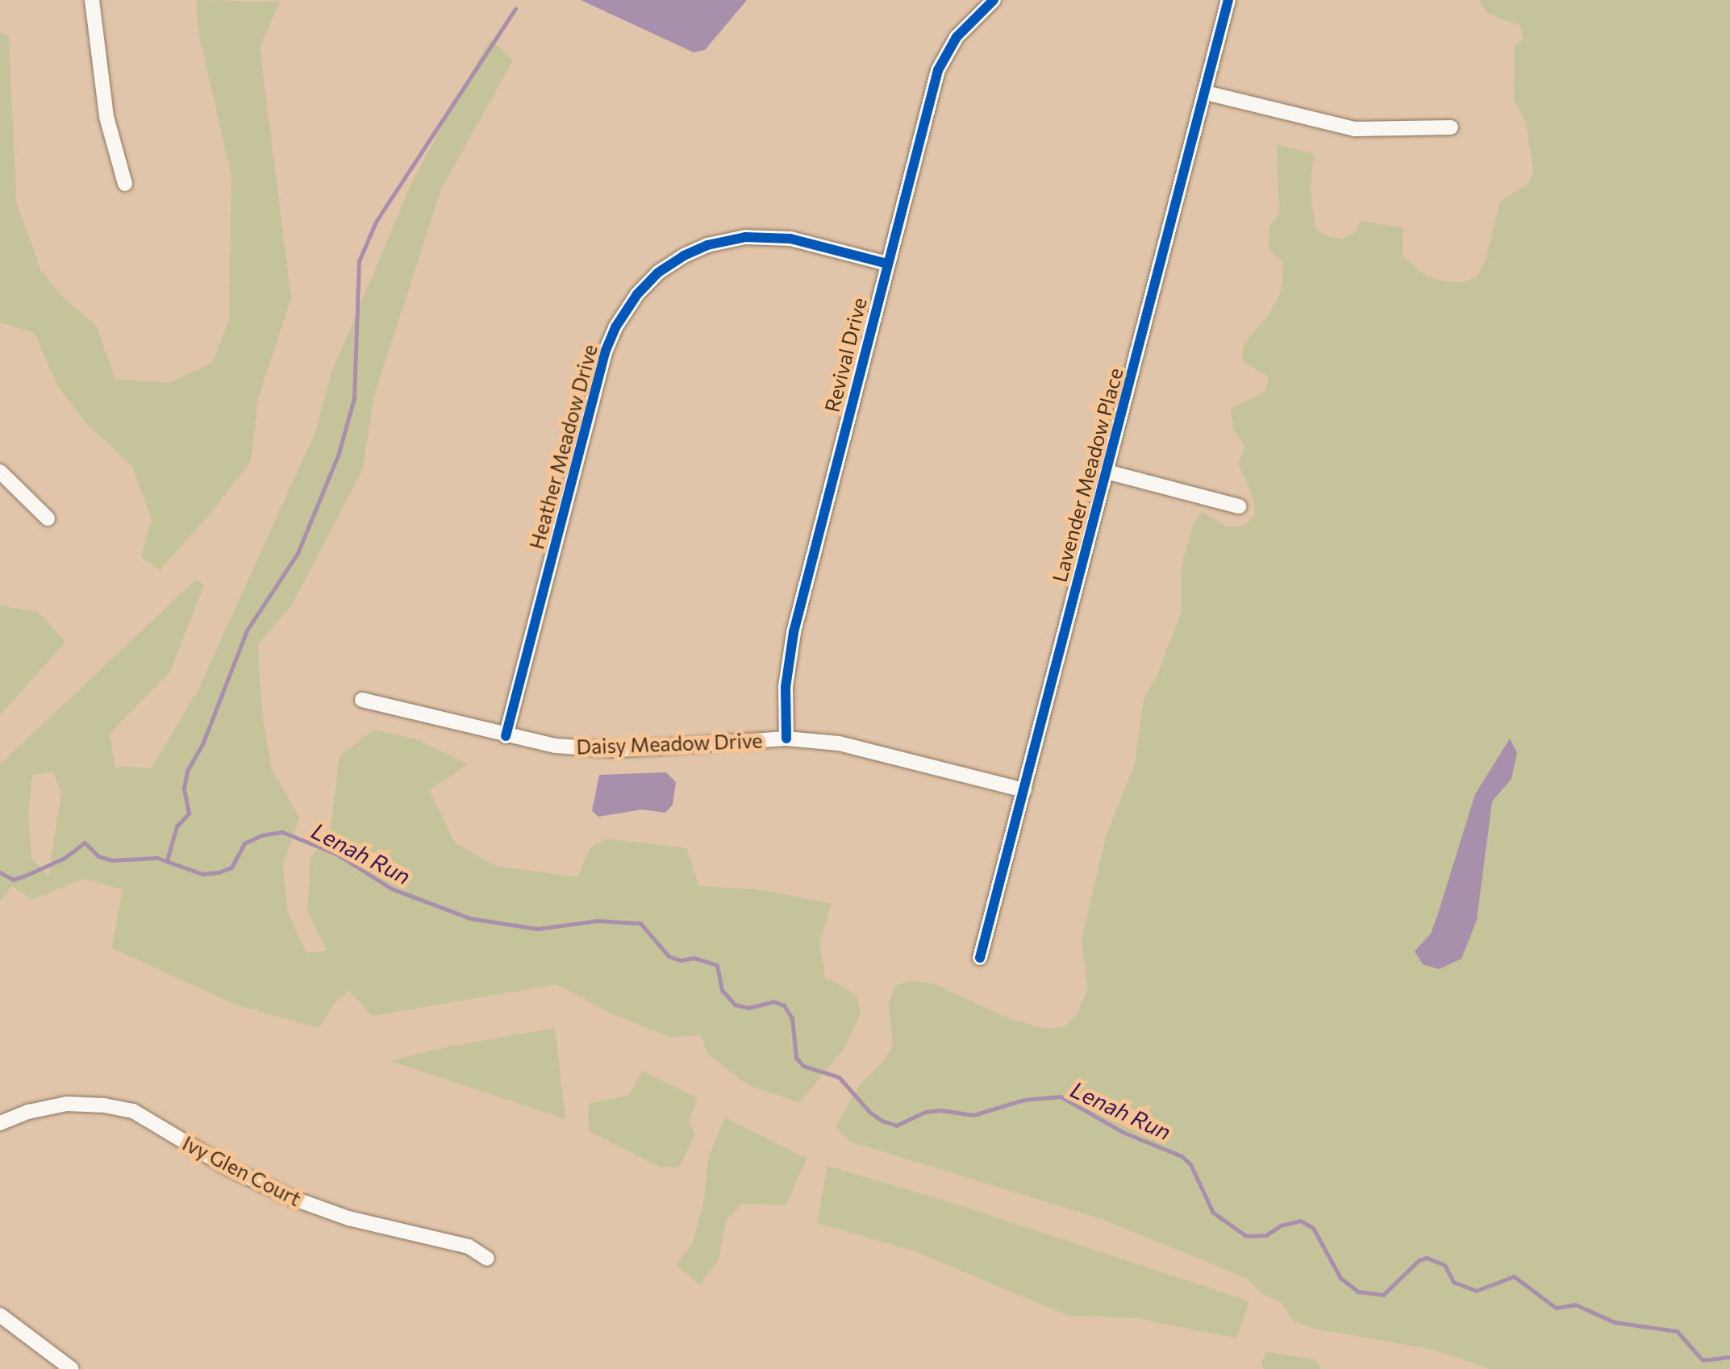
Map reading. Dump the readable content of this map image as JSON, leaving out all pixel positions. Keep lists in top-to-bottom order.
{
  "streets": {
    "street": [
      "Revival Drive",
      "Heather Meadow Drive",
      "Lavender Meadow Place",
      "Daisy Meadow Drive",
      "Ivy Glen Court"
    ]
  },
  "crossings": [
    ["Revival Drive", "Heather Meadow Drive"],
    ["Revival Drive", "Daisy Meadow Drive"],
    ["Heather Meadow Drive", "Daisy Meadow Drive"],
    ["Lavender Meadow Place", "Daisy Meadow Drive"]
  ],
  "water": ["Lenah Run"]
}
